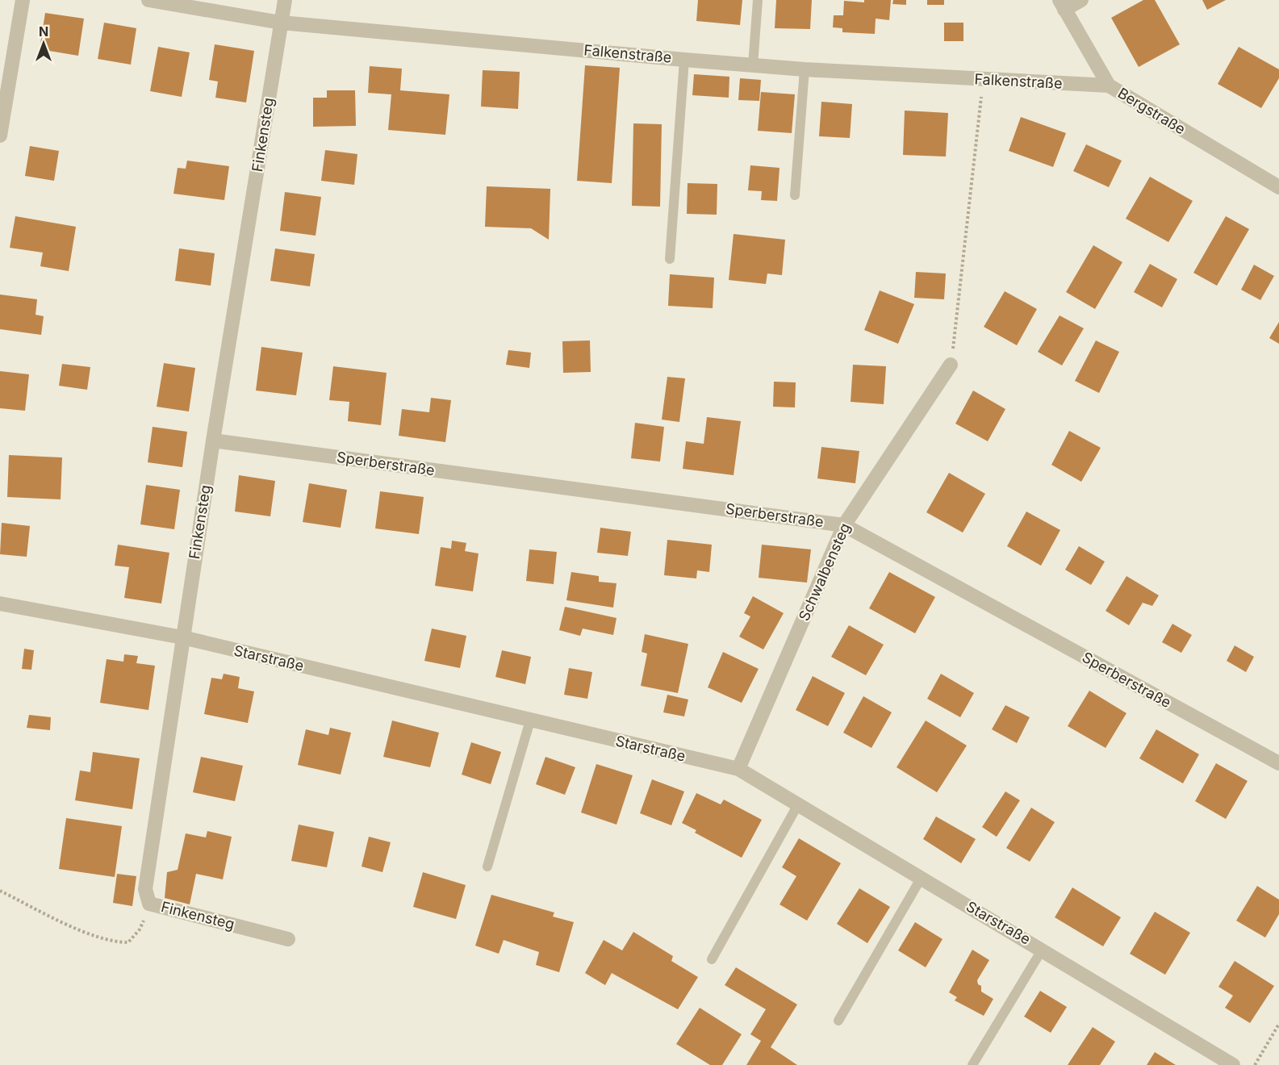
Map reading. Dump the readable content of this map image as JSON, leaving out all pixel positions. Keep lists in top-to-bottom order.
{
  "streets": {
    "street": [
      "Falkenstraße",
      "Bergstraße",
      "Finkensteg",
      "Sperberstraße",
      "Schwalbensteg",
      "Starstraße"
    ]
  },
  "crossings": [
    ["Falkenstraße", "Bergstraße"],
    ["Falkenstraße", "Finkensteg"],
    ["Finkensteg", "Sperberstraße"],
    ["Finkensteg", "Starstraße"],
    ["Sperberstraße", "Schwalbensteg"],
    ["Schwalbensteg", "Starstraße"]
  ],
  "north": "top"
}
